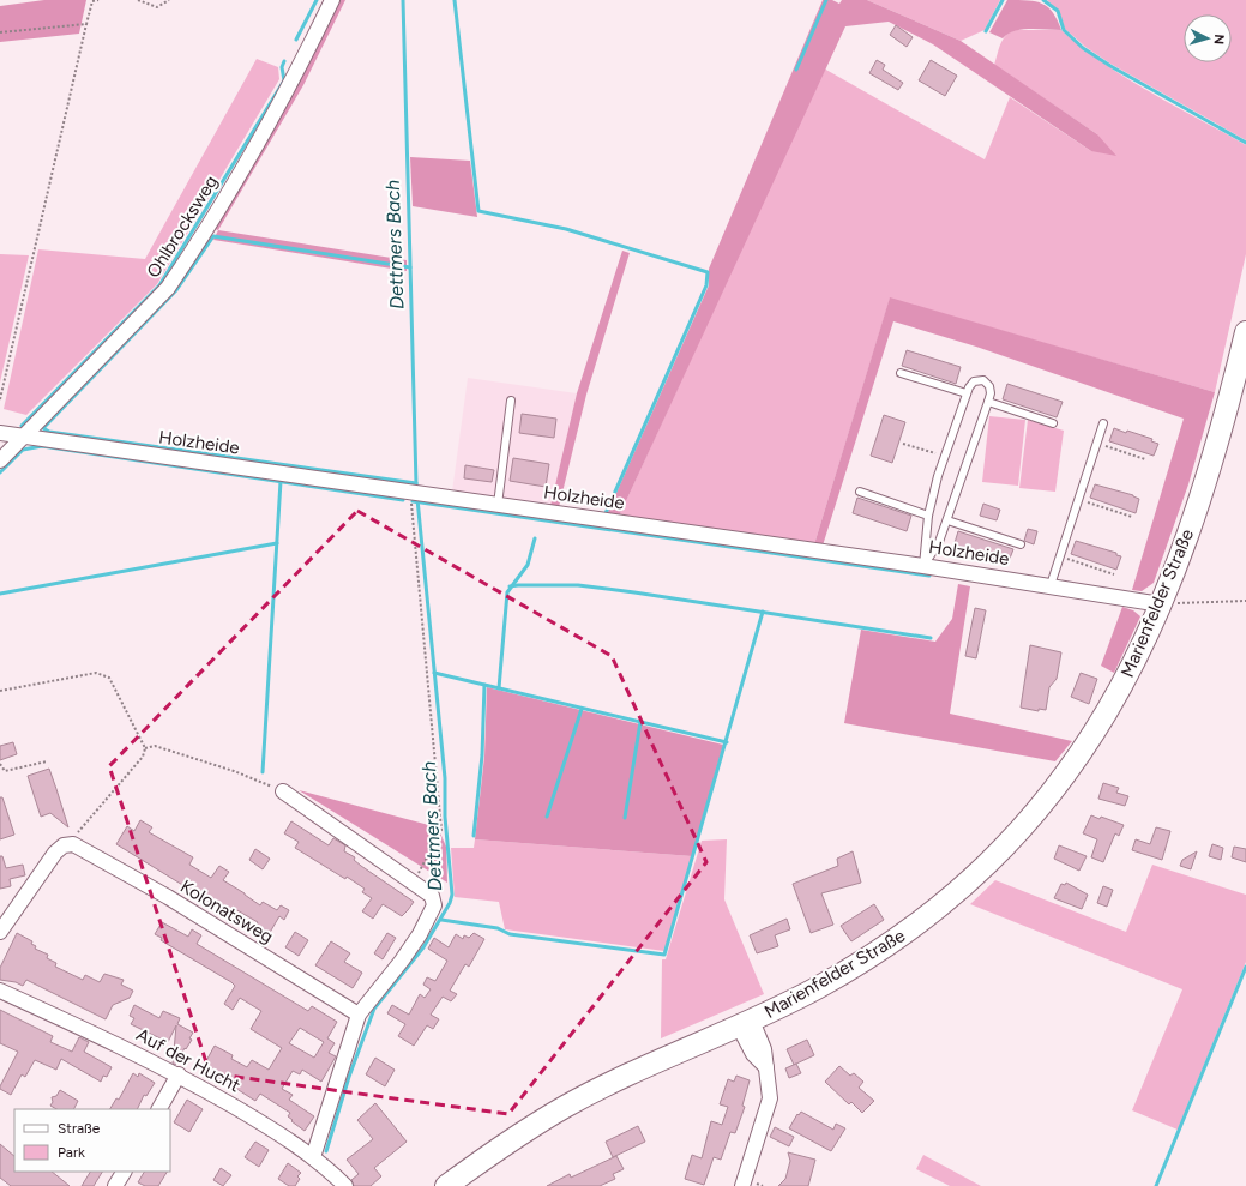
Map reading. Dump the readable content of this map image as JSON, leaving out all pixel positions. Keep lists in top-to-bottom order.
{
  "streets": {
    "main road": ["Marienfelder Straße"],
    "street": [
      "Ohlbrocksweg",
      "Holzheide",
      "Kolonatsweg",
      "Auf der Hucht"
    ]
  },
  "crossings": [
    ["Ohlbrocksweg", "Holzheide"],
    ["Holzheide", "Marienfelder Straße"]
  ],
  "water": ["Dettmers Bach"],
  "legend": ["Straße", "Park"],
  "north": "right"
}
